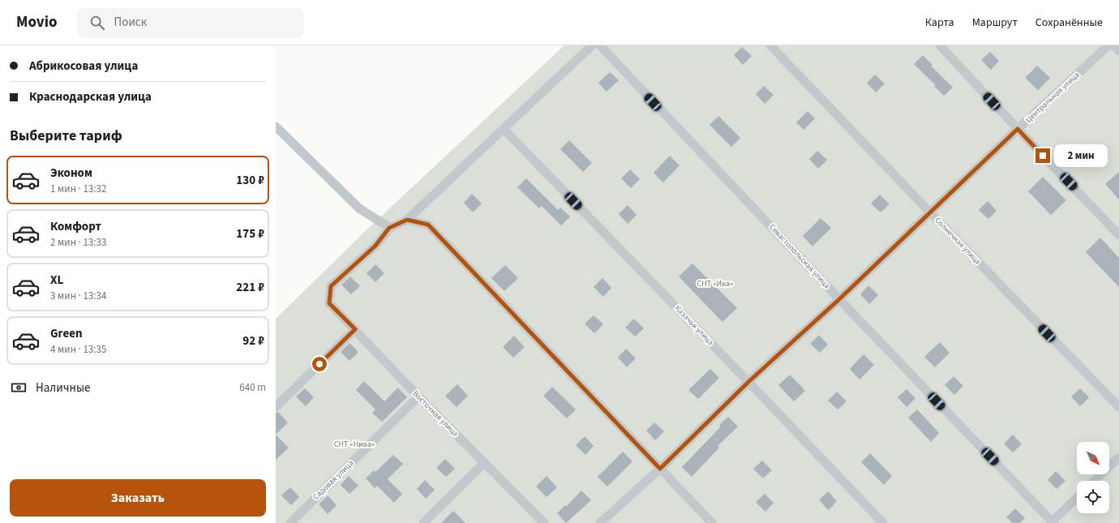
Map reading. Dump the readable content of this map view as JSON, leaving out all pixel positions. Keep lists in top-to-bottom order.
{
  "streets": {
    "street": [
      "Центральная улица",
      "Солнечная улица",
      "Севастопольская улица",
      "Казачья улица",
      "Восточная улица",
      "Садовая улица"
    ]
  },
  "crossings": [
    ["Центральная улица", "Солнечная улица"],
    ["Центральная улица", "Севастопольская улица"],
    ["Центральная улица", "Казачья улица"],
    ["Восточная улица", "Садовая улица"]
  ],
  "parks": ["СНТ «Ива»", "СНТ «Нива»"],
  "north": "bottom right",
  "page": {
    "header": "Movio",
    "search": "Поиск",
    "nav": ["Карта", "Маршрут", "Сохранённые"],
    "banner": ["Абрикосовая улица", "Краснодарская улица"],
    "heading": "Выберите тариф",
    "bubble": "2 мин",
    "list": [
      {
        "name": "Эконом",
        "note": "1 мин · 13:32",
        "value": "130 ₽"
      },
      {
        "name": "Комфорт",
        "note": "2 мин · 13:33",
        "value": "175 ₽"
      },
      {
        "name": "XL",
        "note": "3 мин · 13:34",
        "value": "221 ₽"
      },
      {
        "name": "Green",
        "note": "4 мин · 13:35",
        "value": "92 ₽"
      }
    ],
    "pay": ["Наличные", "640 m"],
    "buttons": "Заказать"
  }
}
